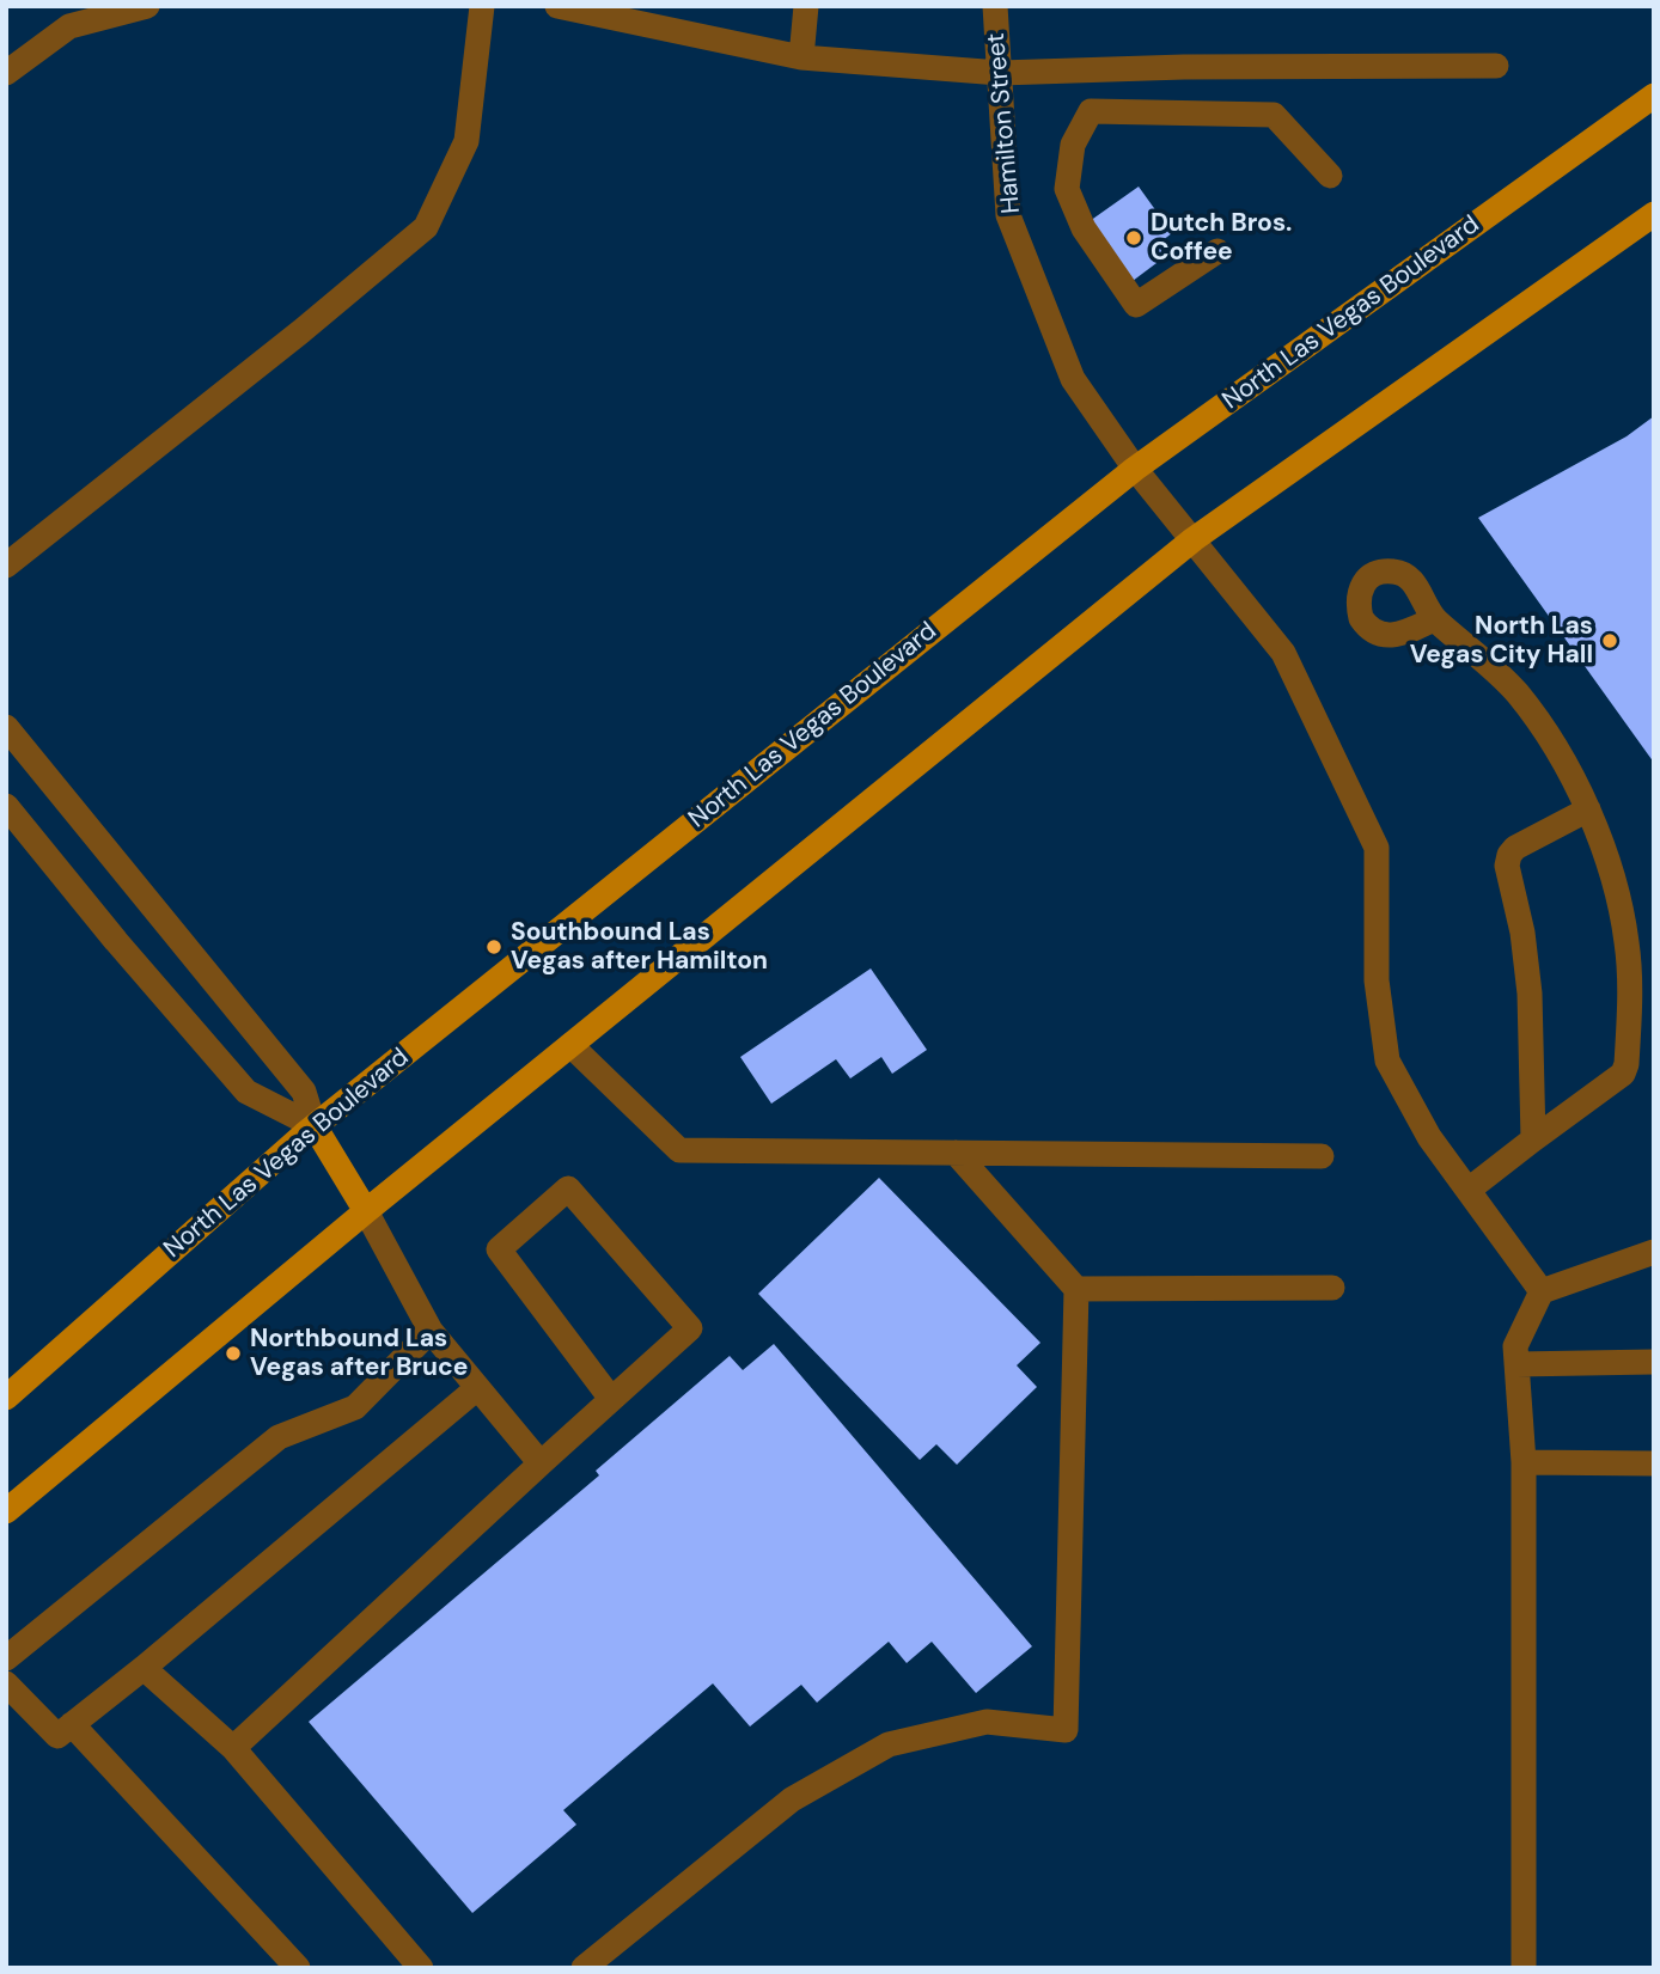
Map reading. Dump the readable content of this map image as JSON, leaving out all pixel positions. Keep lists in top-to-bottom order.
{
  "streets": {
    "main road": ["North Las Vegas Boulevard"],
    "street": ["Hamilton Street"]
  },
  "crossings": [
    ["Hamilton Street", "North Las Vegas Boulevard"]
  ],
  "places": [
    "Dutch Bros. Coffee",
    "North Las Vegas City Hall",
    "Southbound Las Vegas after Hamilton",
    "Northbound Las Vegas after Bruce"
  ]
}
